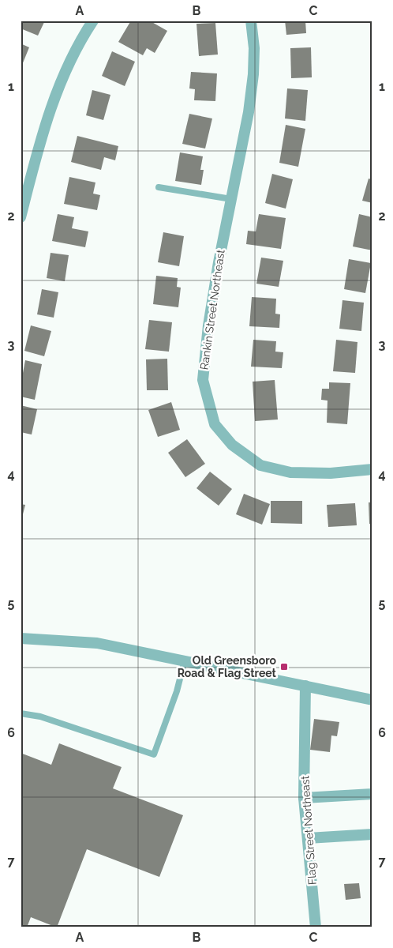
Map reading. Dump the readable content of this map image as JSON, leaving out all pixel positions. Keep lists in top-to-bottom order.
{
  "streets": {
    "street": ["Rankin Street Northeast", "Flag Street Northeast"]
  },
  "places": {
    "transit": ["Old Greensboro Road & Flag Street"]
  },
  "grid": {
    "columns": ["A", "B", "C"],
    "rows": [
      "1",
      "2",
      "3",
      "4",
      "5",
      "6",
      "7"
    ]
  }
}
